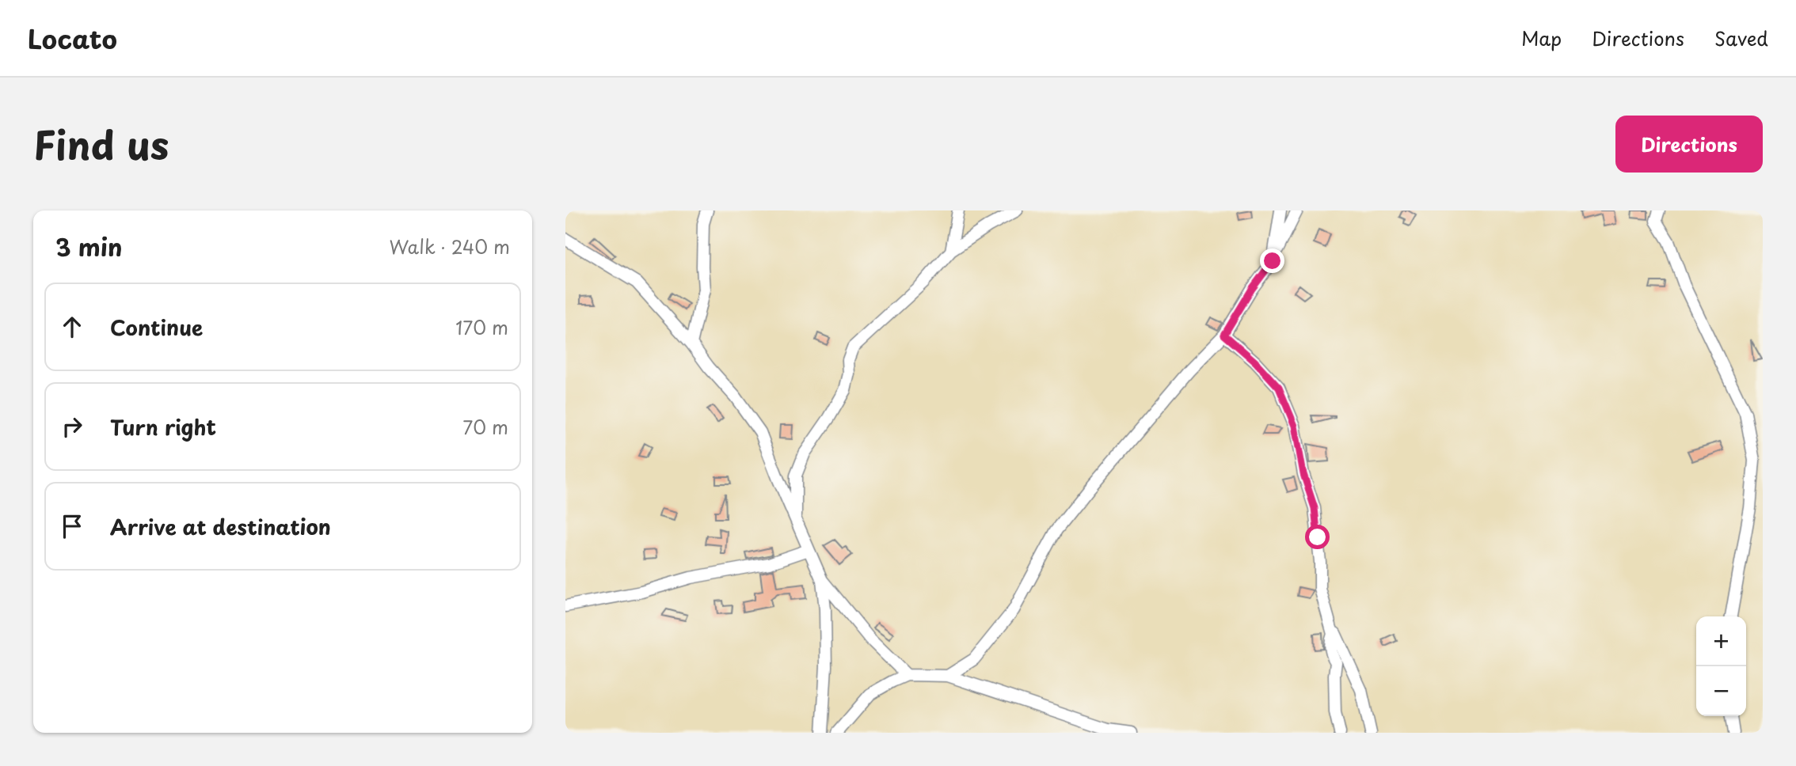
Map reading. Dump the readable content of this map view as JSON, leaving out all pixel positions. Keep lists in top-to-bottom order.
{
  "page": {
    "header": "Locato",
    "nav": ["Map", "Directions", "Saved"],
    "title": "Find us",
    "buttons": "Directions",
    "heading": ["3 min", "Walk · 240 m"],
    "list": [
      ["Continue", "170 m"],
      ["Turn right", "70 m"],
      "Arrive at destination"
    ],
    "map_buttons": ["+", "−"]
  }
}
